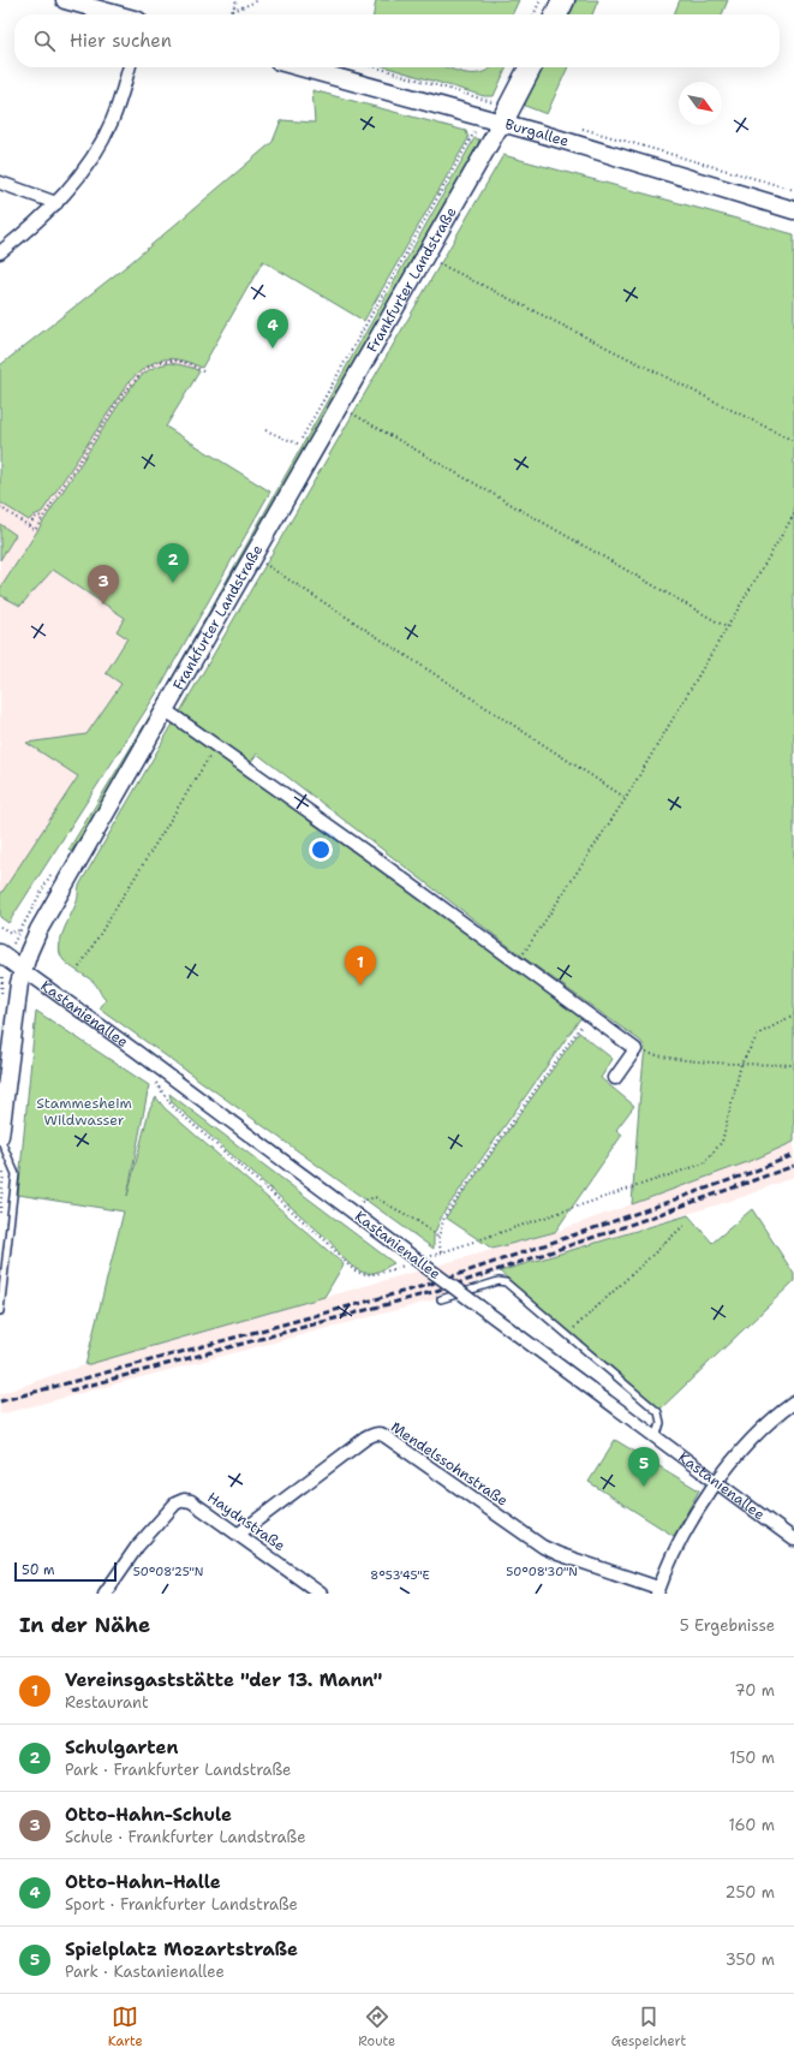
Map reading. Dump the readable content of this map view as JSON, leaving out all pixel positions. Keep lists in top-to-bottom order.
{
  "streets": {
    "main road": ["Burgallee", "Frankfurter Landstraße", "Kastanienallee"],
    "street": ["Mendelssohnstraße", "Haydnstraße"]
  },
  "crossings": [
    ["Burgallee", "Frankfurter Landstraße"],
    ["Frankfurter Landstraße", "Kastanienallee"],
    ["Mendelssohnstraße", "Haydnstraße"]
  ],
  "parks": ["Stammesheim Wildwasser"],
  "scale_bar": "50 m",
  "north": "bottom right",
  "page": {
    "search": "Hier suchen",
    "pins": [
      "4",
      "2",
      "3",
      "1",
      "5"
    ],
    "scale": "50 m",
    "heading": ["In der Nähe", "5 Ergebnisse"],
    "list": [
      {
        "mark": "1",
        "name": "Vereinsgaststätte \"der 13. Mann\"",
        "note": "Restaurant",
        "value": "70 m"
      },
      {
        "mark": "2",
        "name": "Schulgarten",
        "note": "Park · Frankfurter Landstraße",
        "value": "150 m"
      },
      {
        "mark": "3",
        "name": "Otto-Hahn-Schule",
        "note": "Schule · Frankfurter Landstraße",
        "value": "160 m"
      },
      {
        "mark": "4",
        "name": "Otto-Hahn-Halle",
        "note": "Sport · Frankfurter Landstraße",
        "value": "250 m"
      },
      {
        "mark": "5",
        "name": "Spielplatz Mozartstraße",
        "note": "Park · Kastanienallee",
        "value": "350 m"
      }
    ],
    "nav": ["Karte", "Route", "Gespeichert"]
  },
  "coordinates": ["50°08'25\"N", "50°08'30\"N", "8°53'45\"E"]
}
